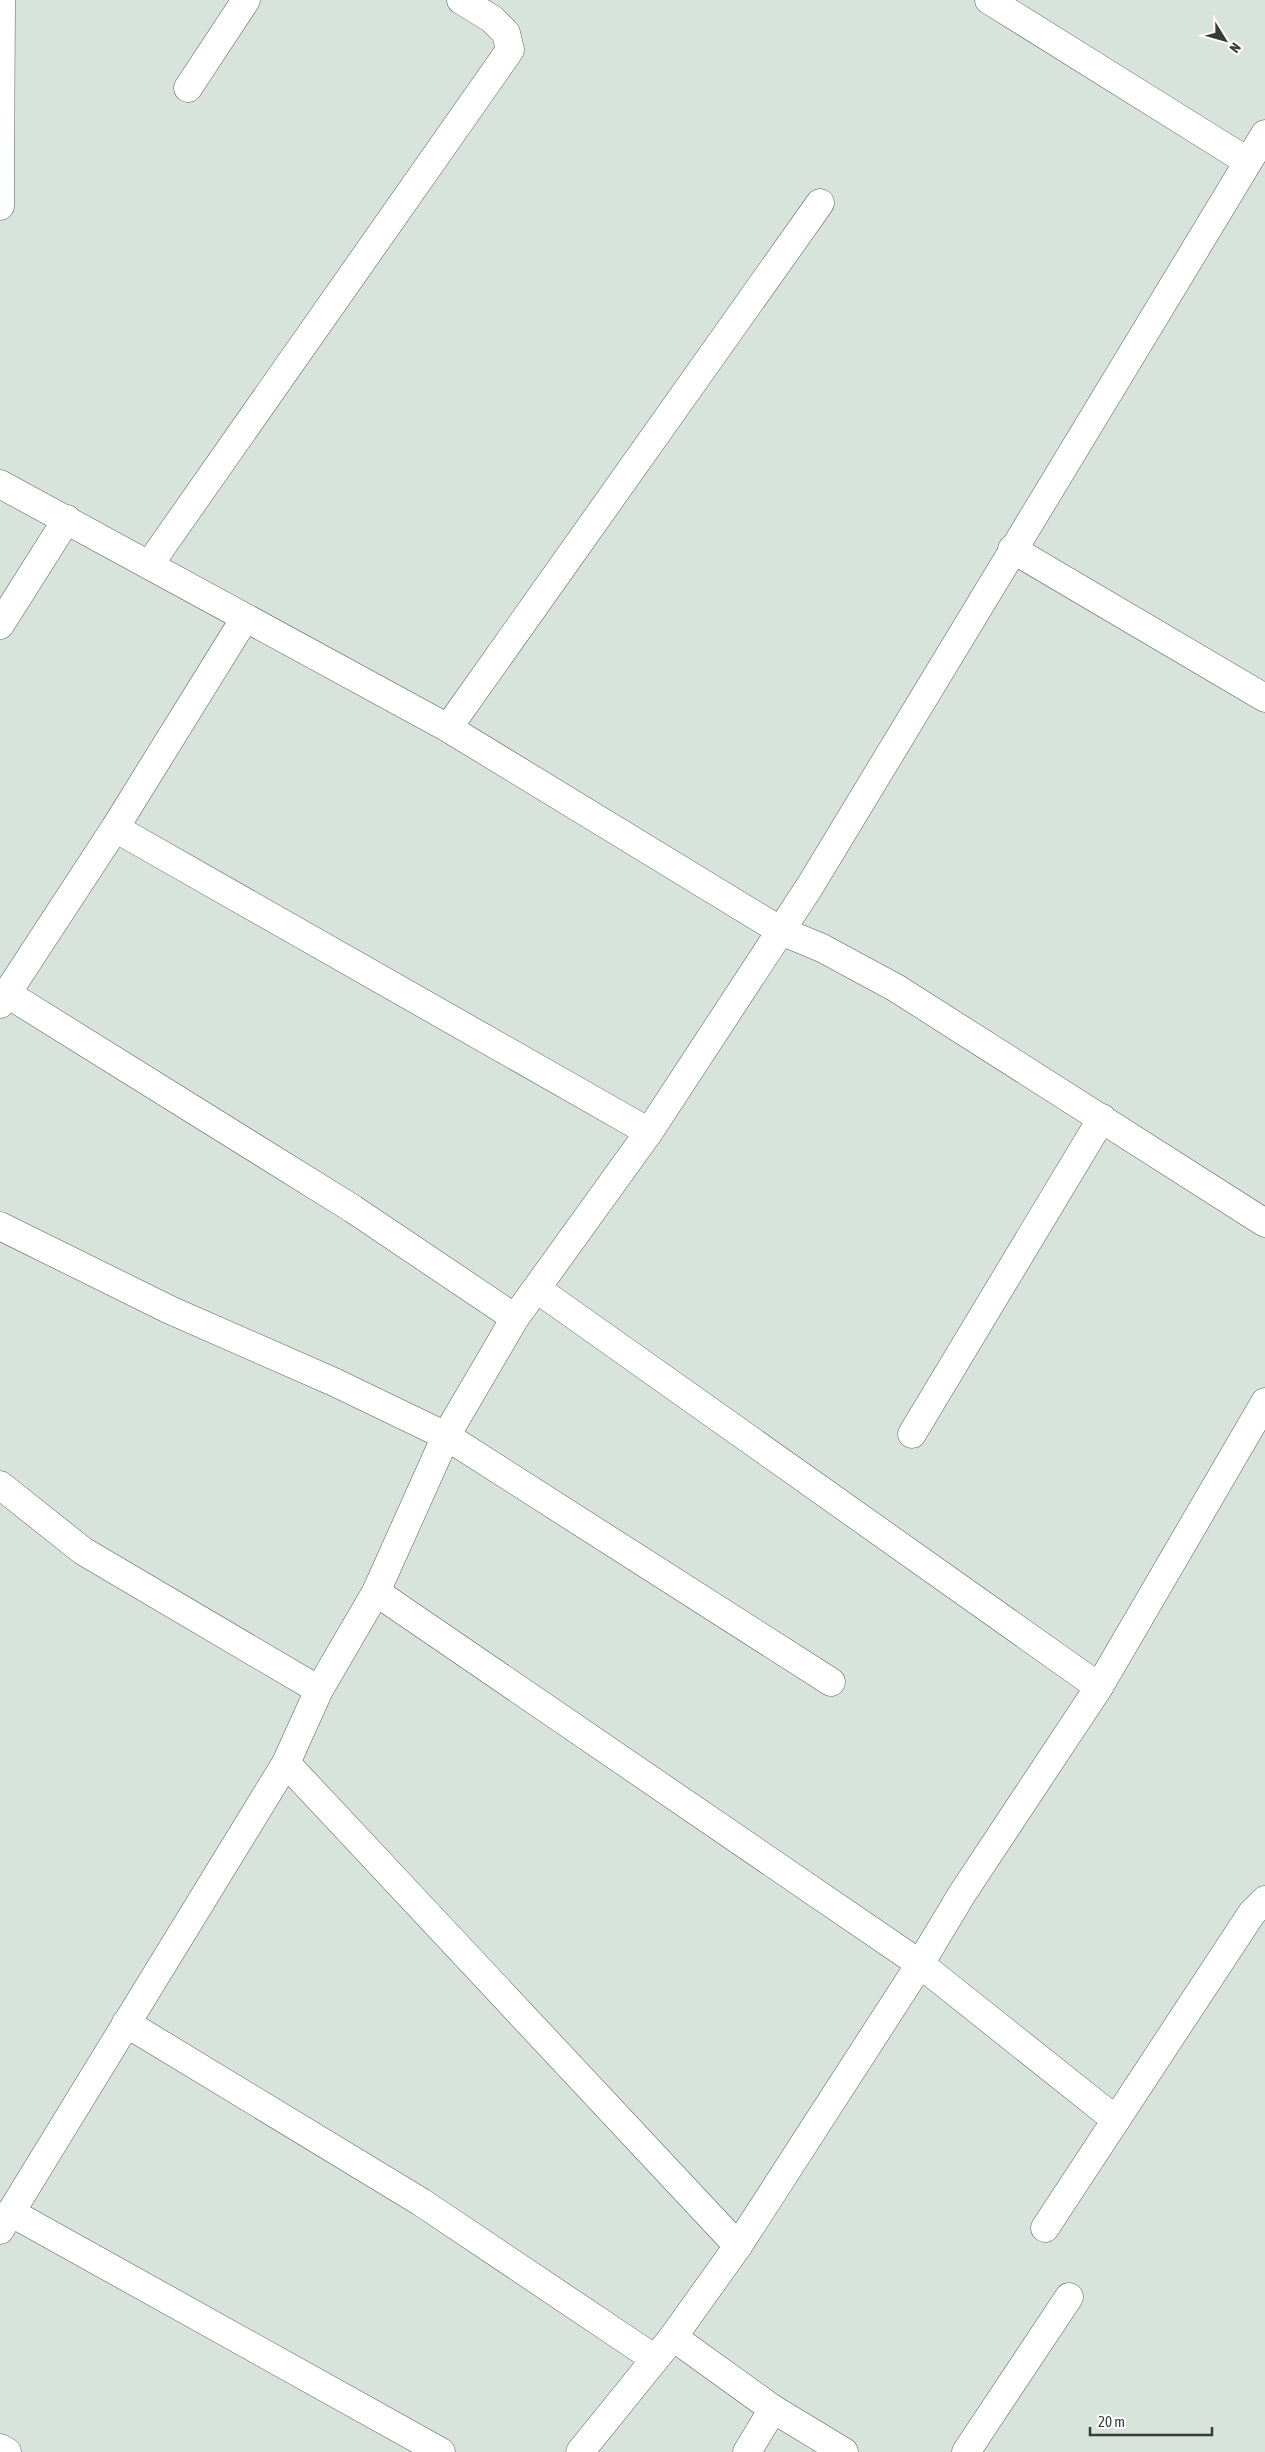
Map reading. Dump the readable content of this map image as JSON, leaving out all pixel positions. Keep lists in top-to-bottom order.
{
  "scale_bar": "20 m",
  "north": "bottom right"
}
